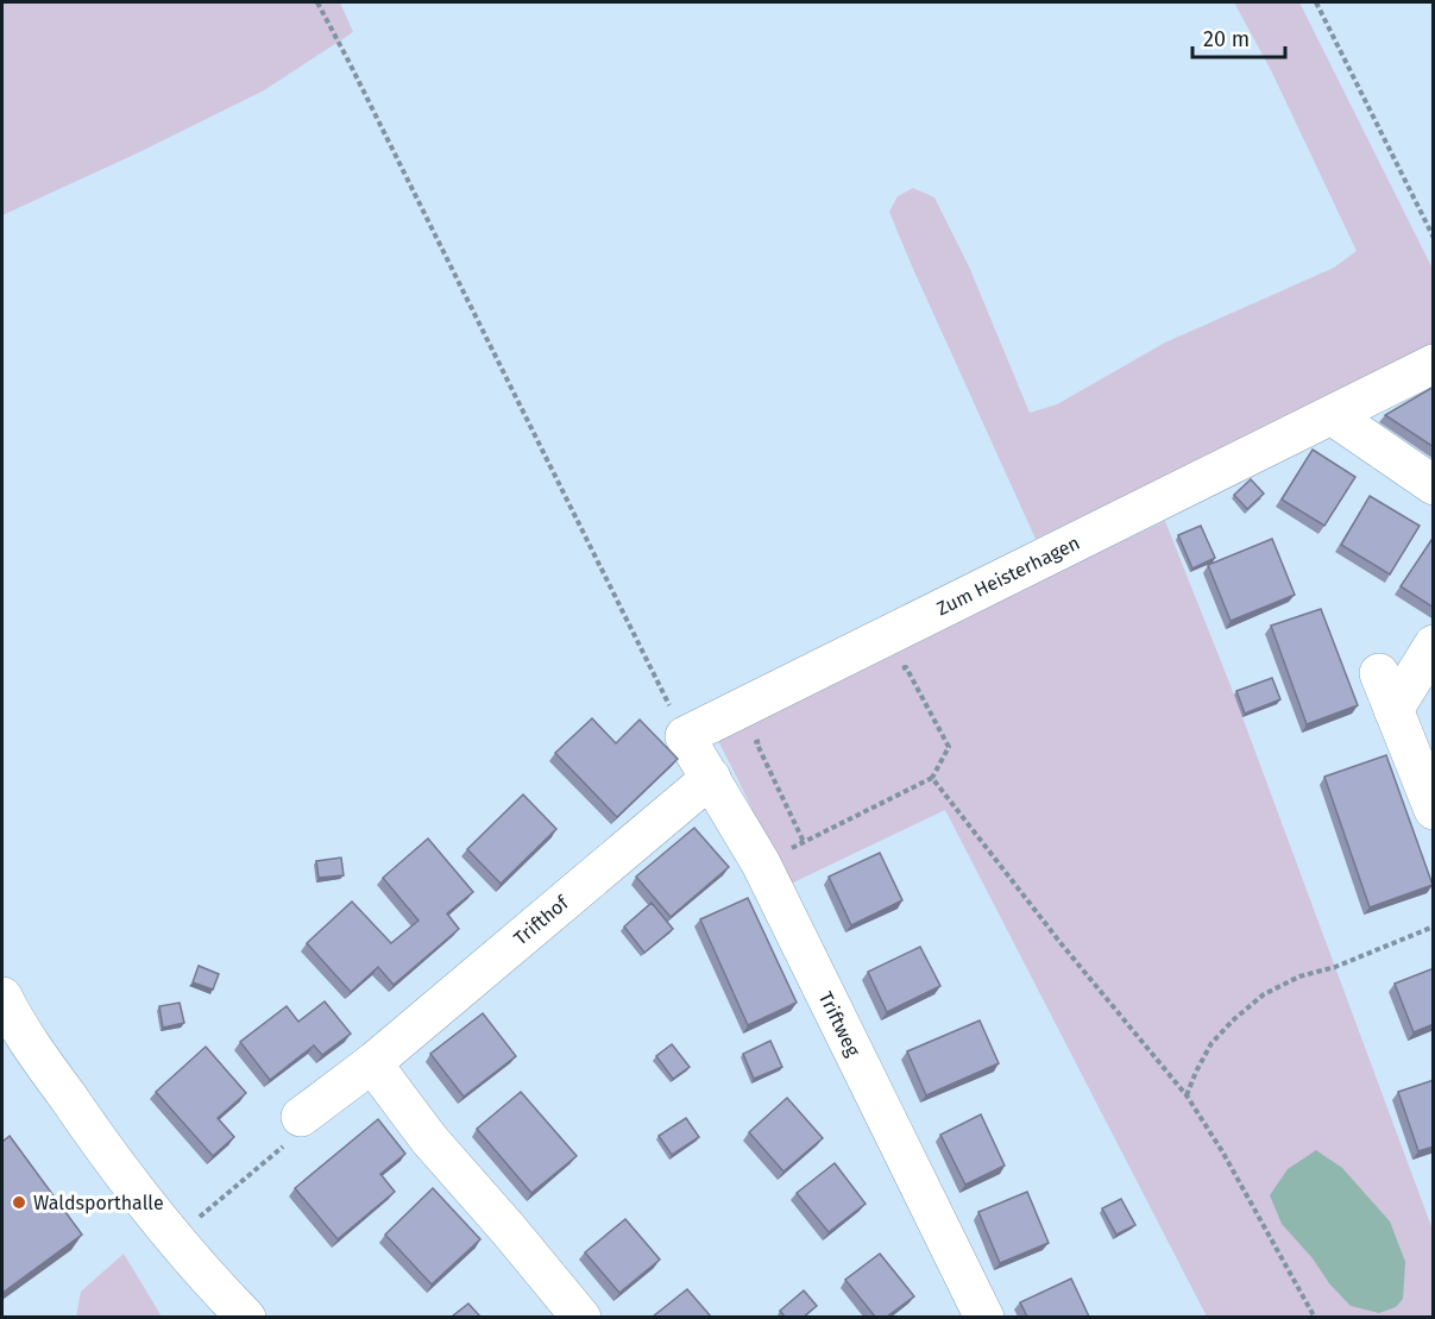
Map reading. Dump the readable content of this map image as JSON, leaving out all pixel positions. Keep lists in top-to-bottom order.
{
  "streets": {
    "street": ["Zum Heisterhagen", "Trifthof", "Triftweg"]
  },
  "crossings": [
    ["Zum Heisterhagen", "Triftweg"],
    ["Trifthof", "Triftweg"]
  ],
  "places": ["Waldsporthalle"],
  "scale_bar": "20 m"
}
